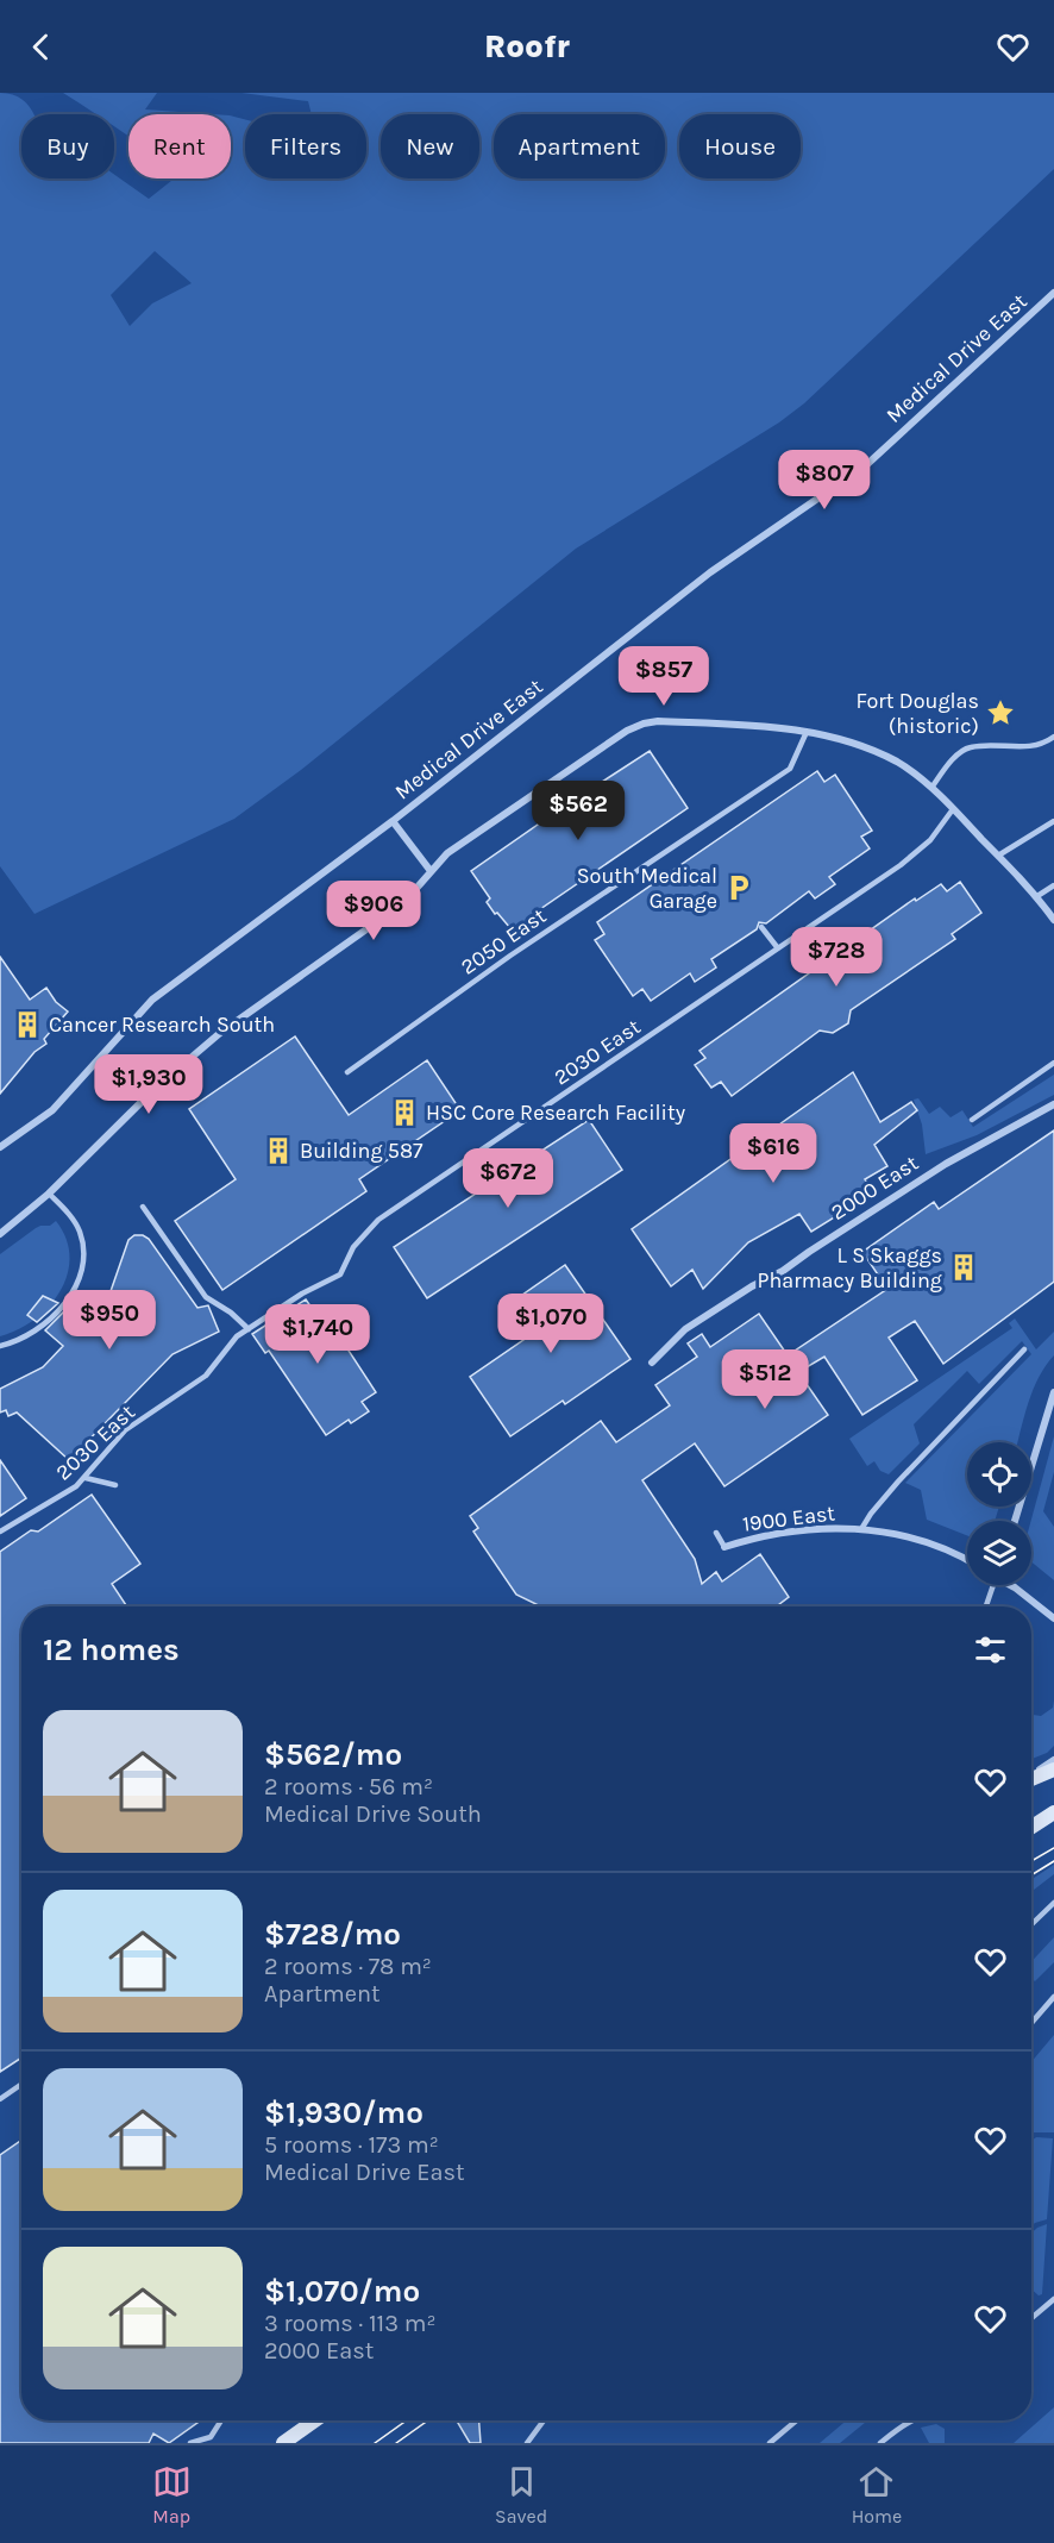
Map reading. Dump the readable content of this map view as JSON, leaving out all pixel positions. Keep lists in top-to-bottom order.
{
  "streets": {
    "street": ["Medical Drive East", "2000 East", "1900 East"],
    "lane": ["2050 East", "2030 East"]
  },
  "places": {
    "place": ["Fort Douglas (historic)"],
    "parking": ["South Medical Garage"],
    "building": [
      "Cancer Research South",
      "HSC Core Research Facility",
      "Building 587",
      "L S Skaggs Pharmacy Building"
    ]
  },
  "page": {
    "header": "Roofr",
    "chip": [
      "Buy",
      "Rent",
      "Filters",
      "New",
      "Apartment",
      "House"
    ],
    "price": [
      "$807",
      "$857",
      "$562",
      "$906",
      "$728",
      "$1,930",
      "$616",
      "$672",
      "$950",
      "$1,070",
      "$1,740",
      "$512"
    ],
    "heading": "12 homes",
    "list": [
      {
        "name": "$562/mo",
        "note": "2 rooms · 56 m² · Medical Drive South"
      },
      {
        "name": "$728/mo",
        "note": "2 rooms · 78 m² · Apartment"
      },
      {
        "name": "$1,930/mo",
        "note": "5 rooms · 173 m² · Medical Drive East"
      },
      {
        "name": "$1,070/mo",
        "note": "3 rooms · 113 m² · 2000 East"
      }
    ],
    "tabs": ["Map", "Saved", "Home"]
  }
}
